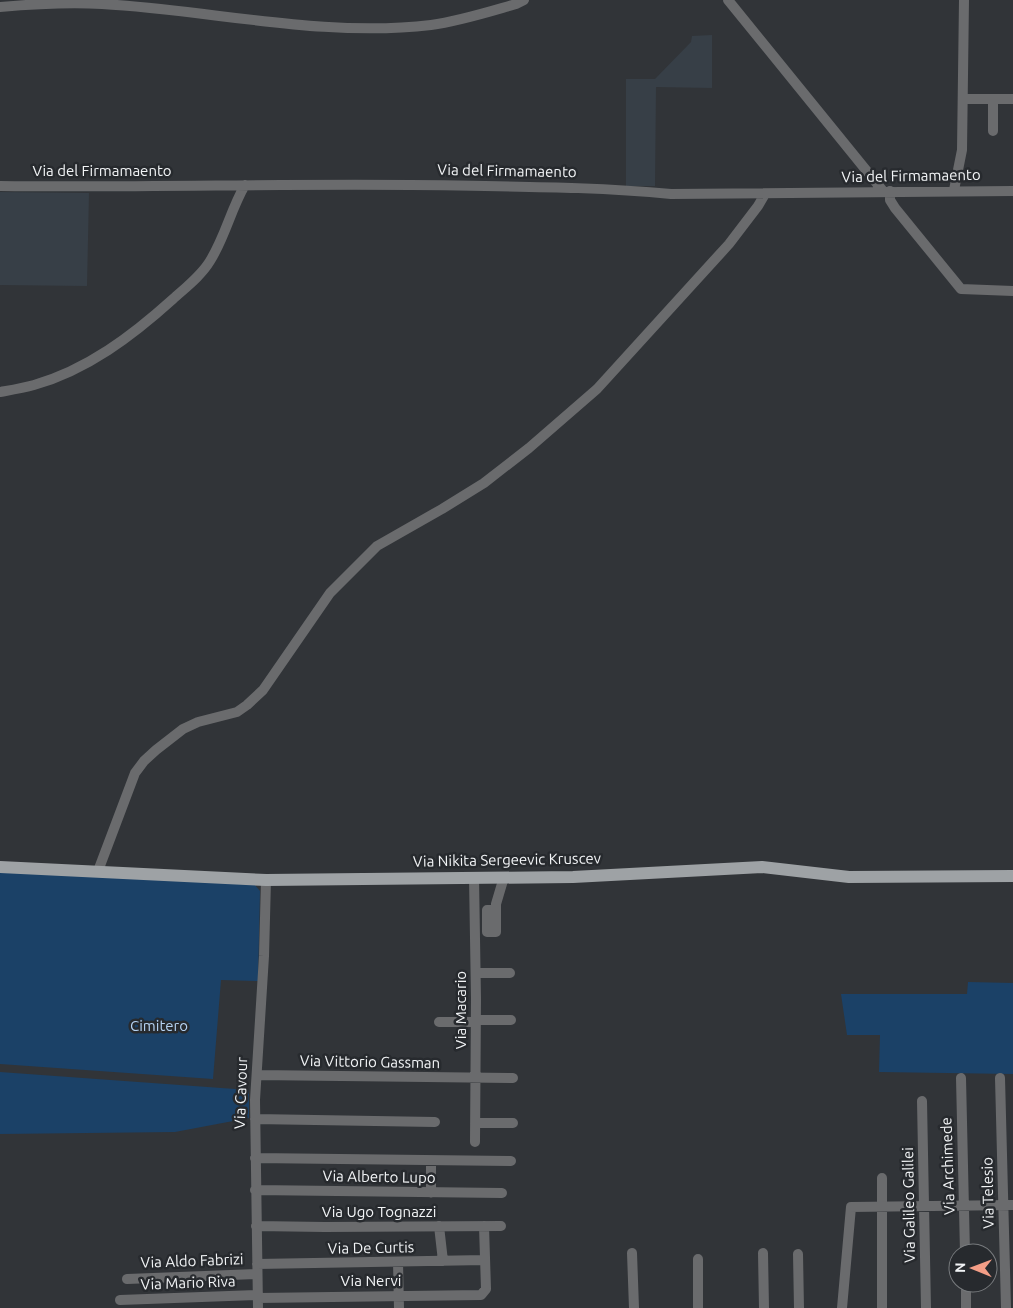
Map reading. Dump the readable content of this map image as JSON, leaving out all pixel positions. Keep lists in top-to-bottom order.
{
  "streets": {
    "main road": ["Via Nikita Sergeevic Kruscev"],
    "street": [
      "Via del Firmamaento",
      "Via Macario",
      "Via Vittorio Gassman",
      "Via Cavour",
      "Via Archimede",
      "Via Alberto Lupo",
      "Via Telesio",
      "Via Galileo Galilei",
      "Via Ugo Tognazzi",
      "Via De Curtis",
      "Via Aldo Fabrizi",
      "Via Nervi",
      "Via Mario Riva"
    ]
  },
  "crossings": [
    ["Via Nikita Sergeevic Kruscev", "Via Macario"],
    ["Via Nikita Sergeevic Kruscev", "Via Cavour"],
    ["Via Macario", "Via Vittorio Gassman"],
    ["Via Vittorio Gassman", "Via Cavour"],
    ["Via Cavour", "Via Alberto Lupo"],
    ["Via Cavour", "Via Ugo Tognazzi"],
    ["Via Cavour", "Via De Curtis"],
    ["Via Cavour", "Via Aldo Fabrizi"],
    ["Via Cavour", "Via Nervi"],
    ["Via Cavour", "Via Mario Riva"],
    ["Via De Curtis", "Via Aldo Fabrizi"],
    ["Via De Curtis", "Via Nervi"],
    ["Via Nervi", "Via Mario Riva"]
  ],
  "parks": ["Cimitero"],
  "north": "left"
}
